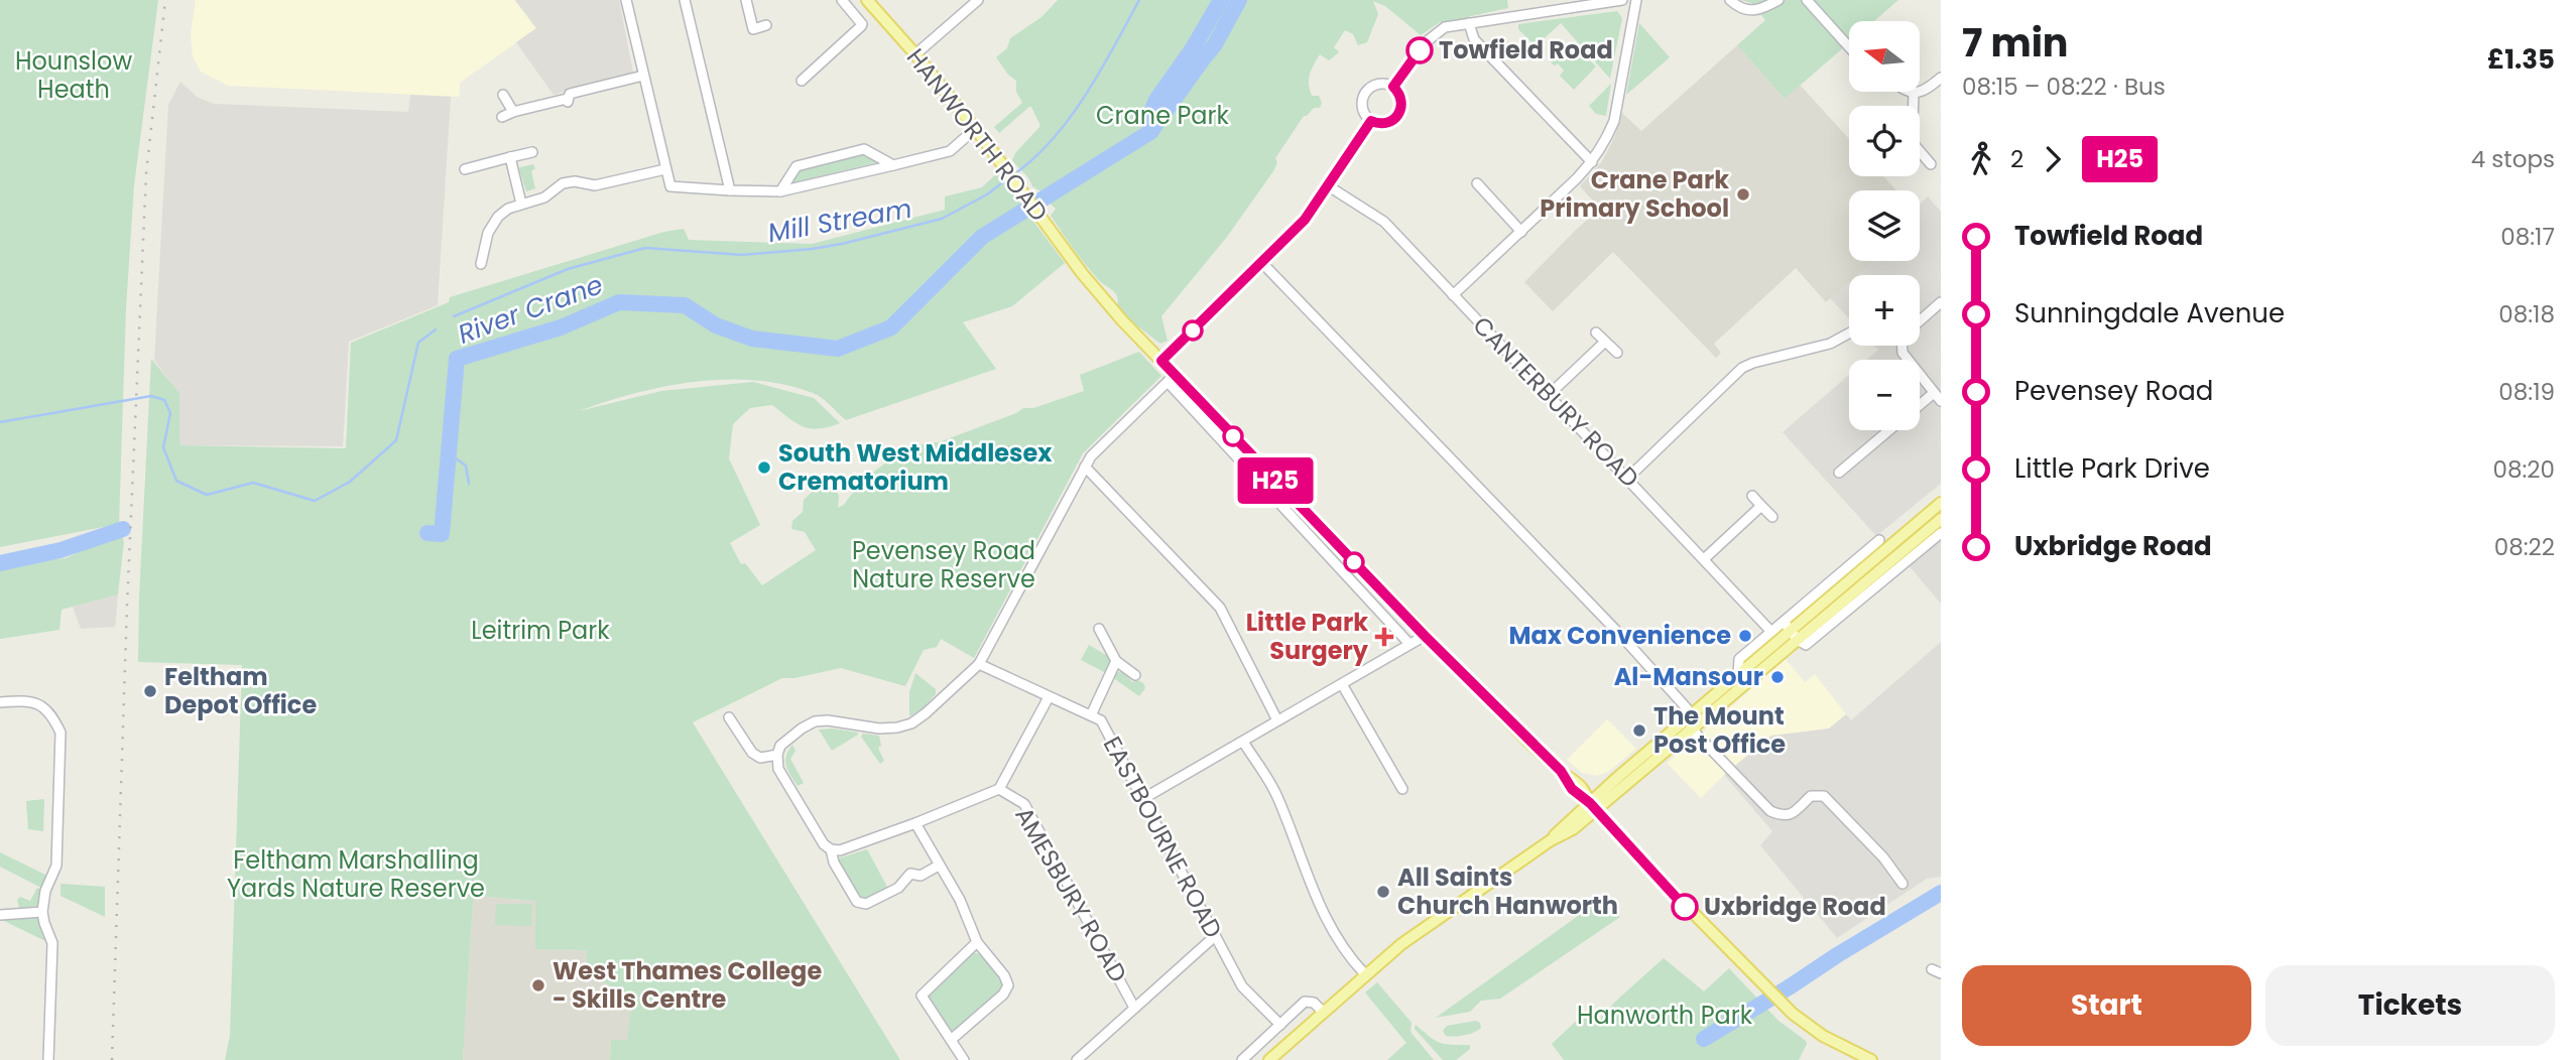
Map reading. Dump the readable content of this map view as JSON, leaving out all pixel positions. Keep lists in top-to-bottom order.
{
  "streets": {
    "main road": ["HANWORTH ROAD"],
    "street": ["CANTERBURY ROAD", "EASTBOURNE ROAD", "AMESBURY ROAD"]
  },
  "water": ["Mill Stream", "River Crane"],
  "parks": [
    "Hounslow Heath",
    "Crane Park",
    "Pevensey Road Nature Reserve",
    "Leitrim Park",
    "Feltham Marshalling Yards Nature Reserve",
    "Hanworth Park"
  ],
  "places": {
    "other": [
      "Towfield Road",
      "Crane Park Primary School",
      "South West Middlesex Crematorium",
      "Max Convenience",
      "Al-Mansour",
      "Feltham Depot Office",
      "The Mount Post Office",
      "All Saints Church Hanworth",
      "Uxbridge Road",
      "West Thames College - Skills Centre"
    ],
    "health": ["Little Park Surgery"]
  },
  "lines": ["bus line H25"],
  "north": "left",
  "page": {
    "on_map": "H25",
    "heading": ["7 min", "08:15 – 08:22 · Bus", "£1.35"],
    "map_buttons": ["+", "−"],
    "legs": ["2", "H25", "4 stops"],
    "list": [
      {
        "name": "Towfield Road",
        "value": "08:17"
      },
      {
        "name": "Sunningdale Avenue",
        "value": "08:18"
      },
      {
        "name": "Pevensey Road",
        "value": "08:19"
      },
      {
        "name": "Little Park Drive",
        "value": "08:20"
      },
      {
        "name": "Uxbridge Road",
        "value": "08:22"
      }
    ],
    "buttons": ["Start", "Tickets"]
  }
}
